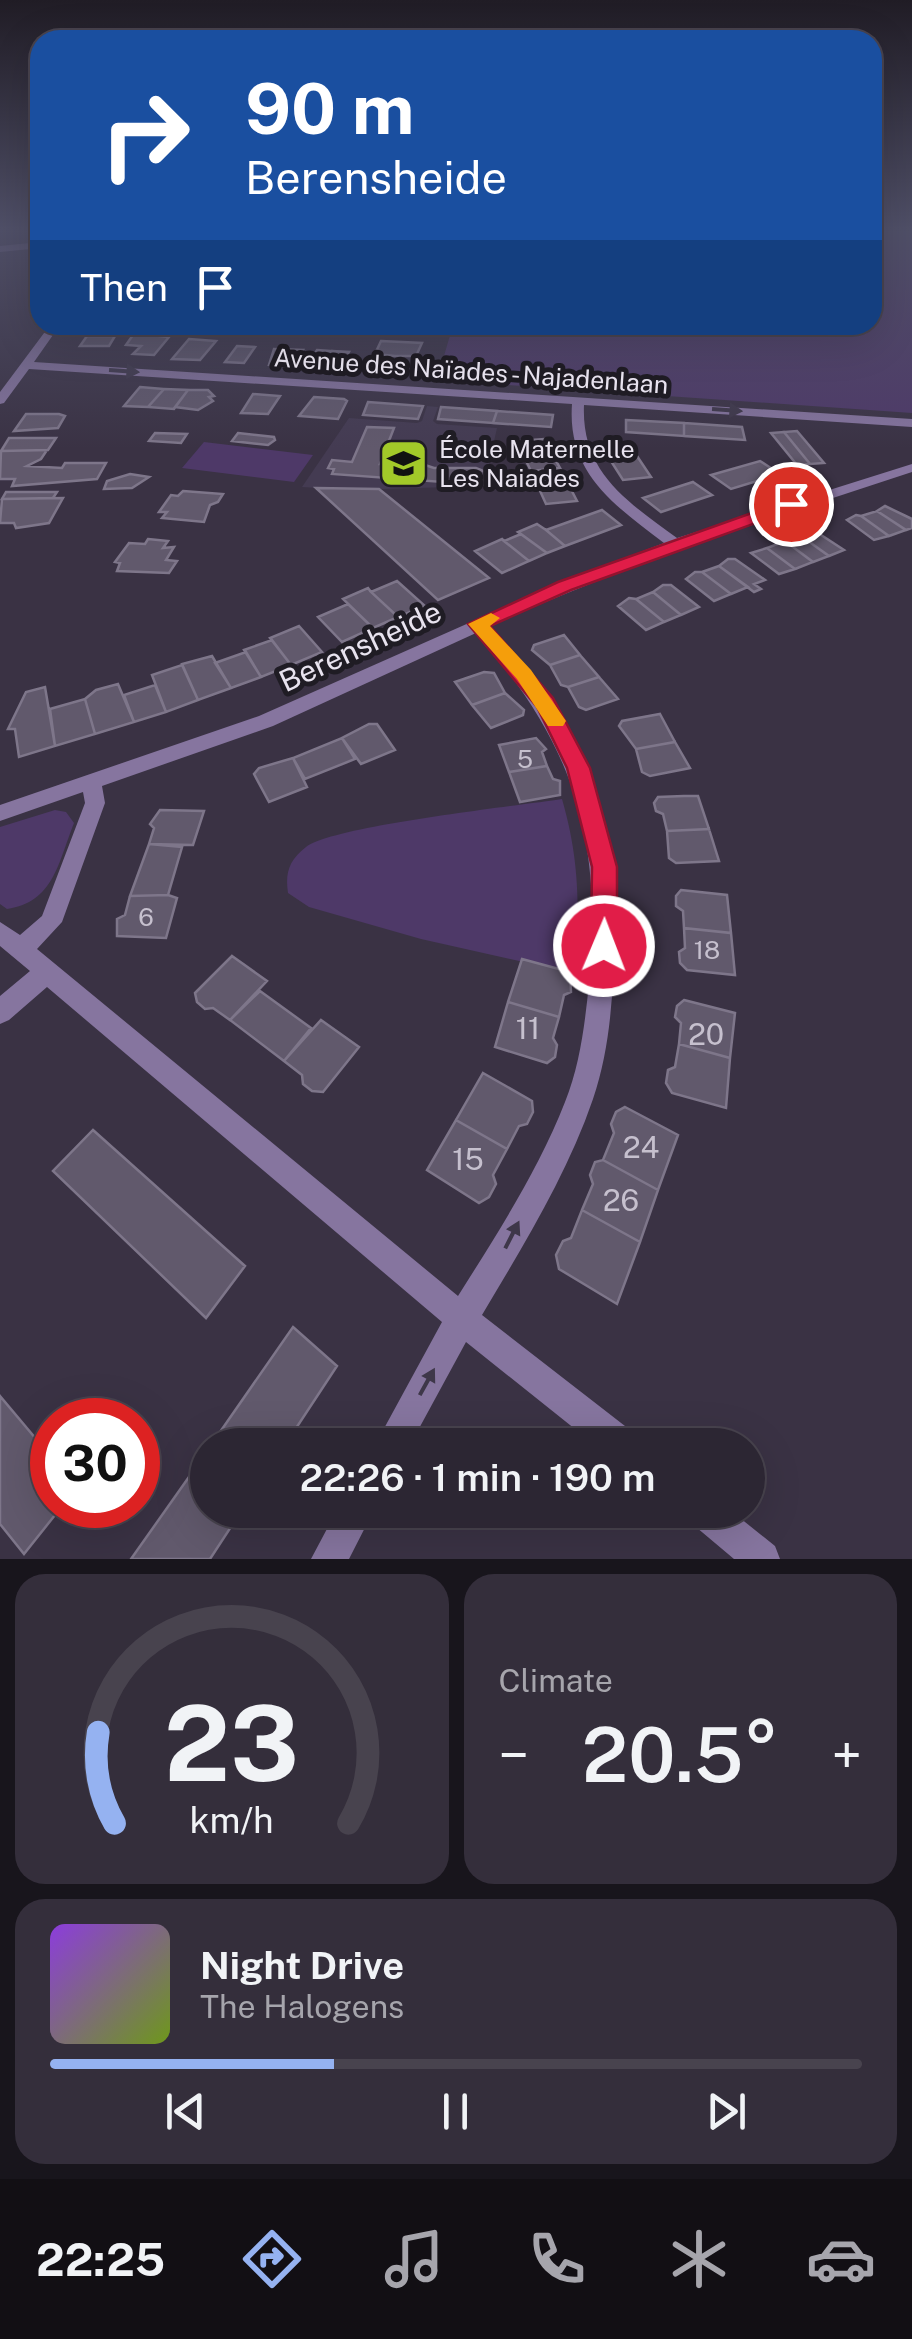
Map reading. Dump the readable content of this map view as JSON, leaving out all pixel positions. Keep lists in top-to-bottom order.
{
  "streets": {
    "street": ["Avenue des Naïades - Najadenlaan", "Berensheide"]
  },
  "one_way": ["Avenue des Naïades - Najadenlaan"],
  "places": {
    "school or university": ["École Maternelle Les Naiades"]
  },
  "house_numbers": [
    "5",
    "6",
    "18",
    "11",
    "20",
    "24",
    "15",
    "26"
  ],
  "page": {
    "turn": ["90 m", "Berensheide"],
    "then": "Then",
    "limit": "30",
    "trip": "22:26 · 1 min · 190 m",
    "tile": "Climate",
    "heat": ["−", "20.5°", "+"],
    "song": ["Night Drive", "The Halogens"],
    "tabs": "22:25",
    "gauge": ["23", "km/h"]
  }
}
